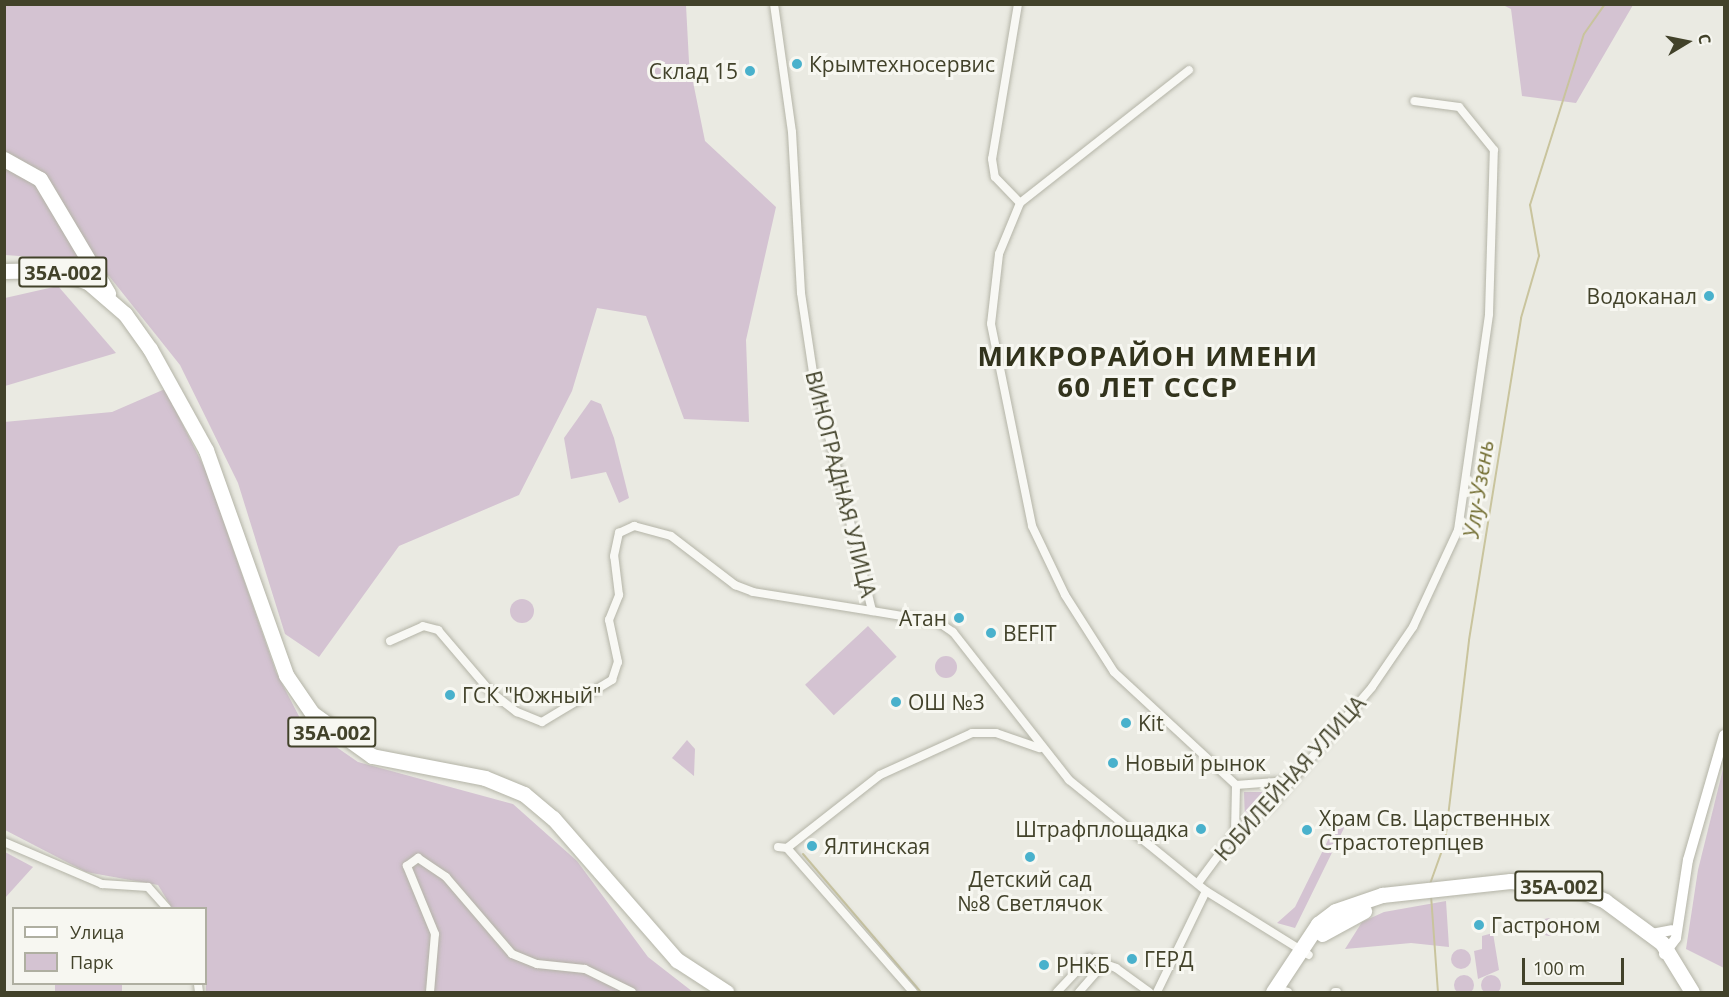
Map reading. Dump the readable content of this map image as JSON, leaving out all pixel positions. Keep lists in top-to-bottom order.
{
  "streets": {
    "highway": ["35А-002"],
    "street": ["ВИНОГРАДНАЯ УЛИЦА", "ЮБИЛЕЙНАЯ УЛИЦА"]
  },
  "crossings": [
    ["35А-002", "ВИНОГРАДНАЯ УЛИЦА"],
    ["ВИНОГРАДНАЯ УЛИЦА", "ЮБИЛЕЙНАЯ УЛИЦА"]
  ],
  "districts": ["МИКРОРАЙОН ИМЕНИ 60 ЛЕТ СССР"],
  "water": ["Улу-Узень"],
  "places": [
    "Крымтехносервис",
    "Склад 15",
    "Водоканал",
    "Атан",
    "BEFIT",
    "ГСК \"Южный\"",
    "ОШ №3",
    "Kit",
    "Новый рынок",
    "Штрафплощадка",
    "Храм Св. Царственных Страстотерпцев",
    "Ялтинская",
    "Детский сад №8 Светлячок",
    "Гастроном",
    "ГЕРД",
    "РНКБ"
  ],
  "legend": ["Улица", "Парк"],
  "scale_bar": "100 m",
  "north": "right"
}
